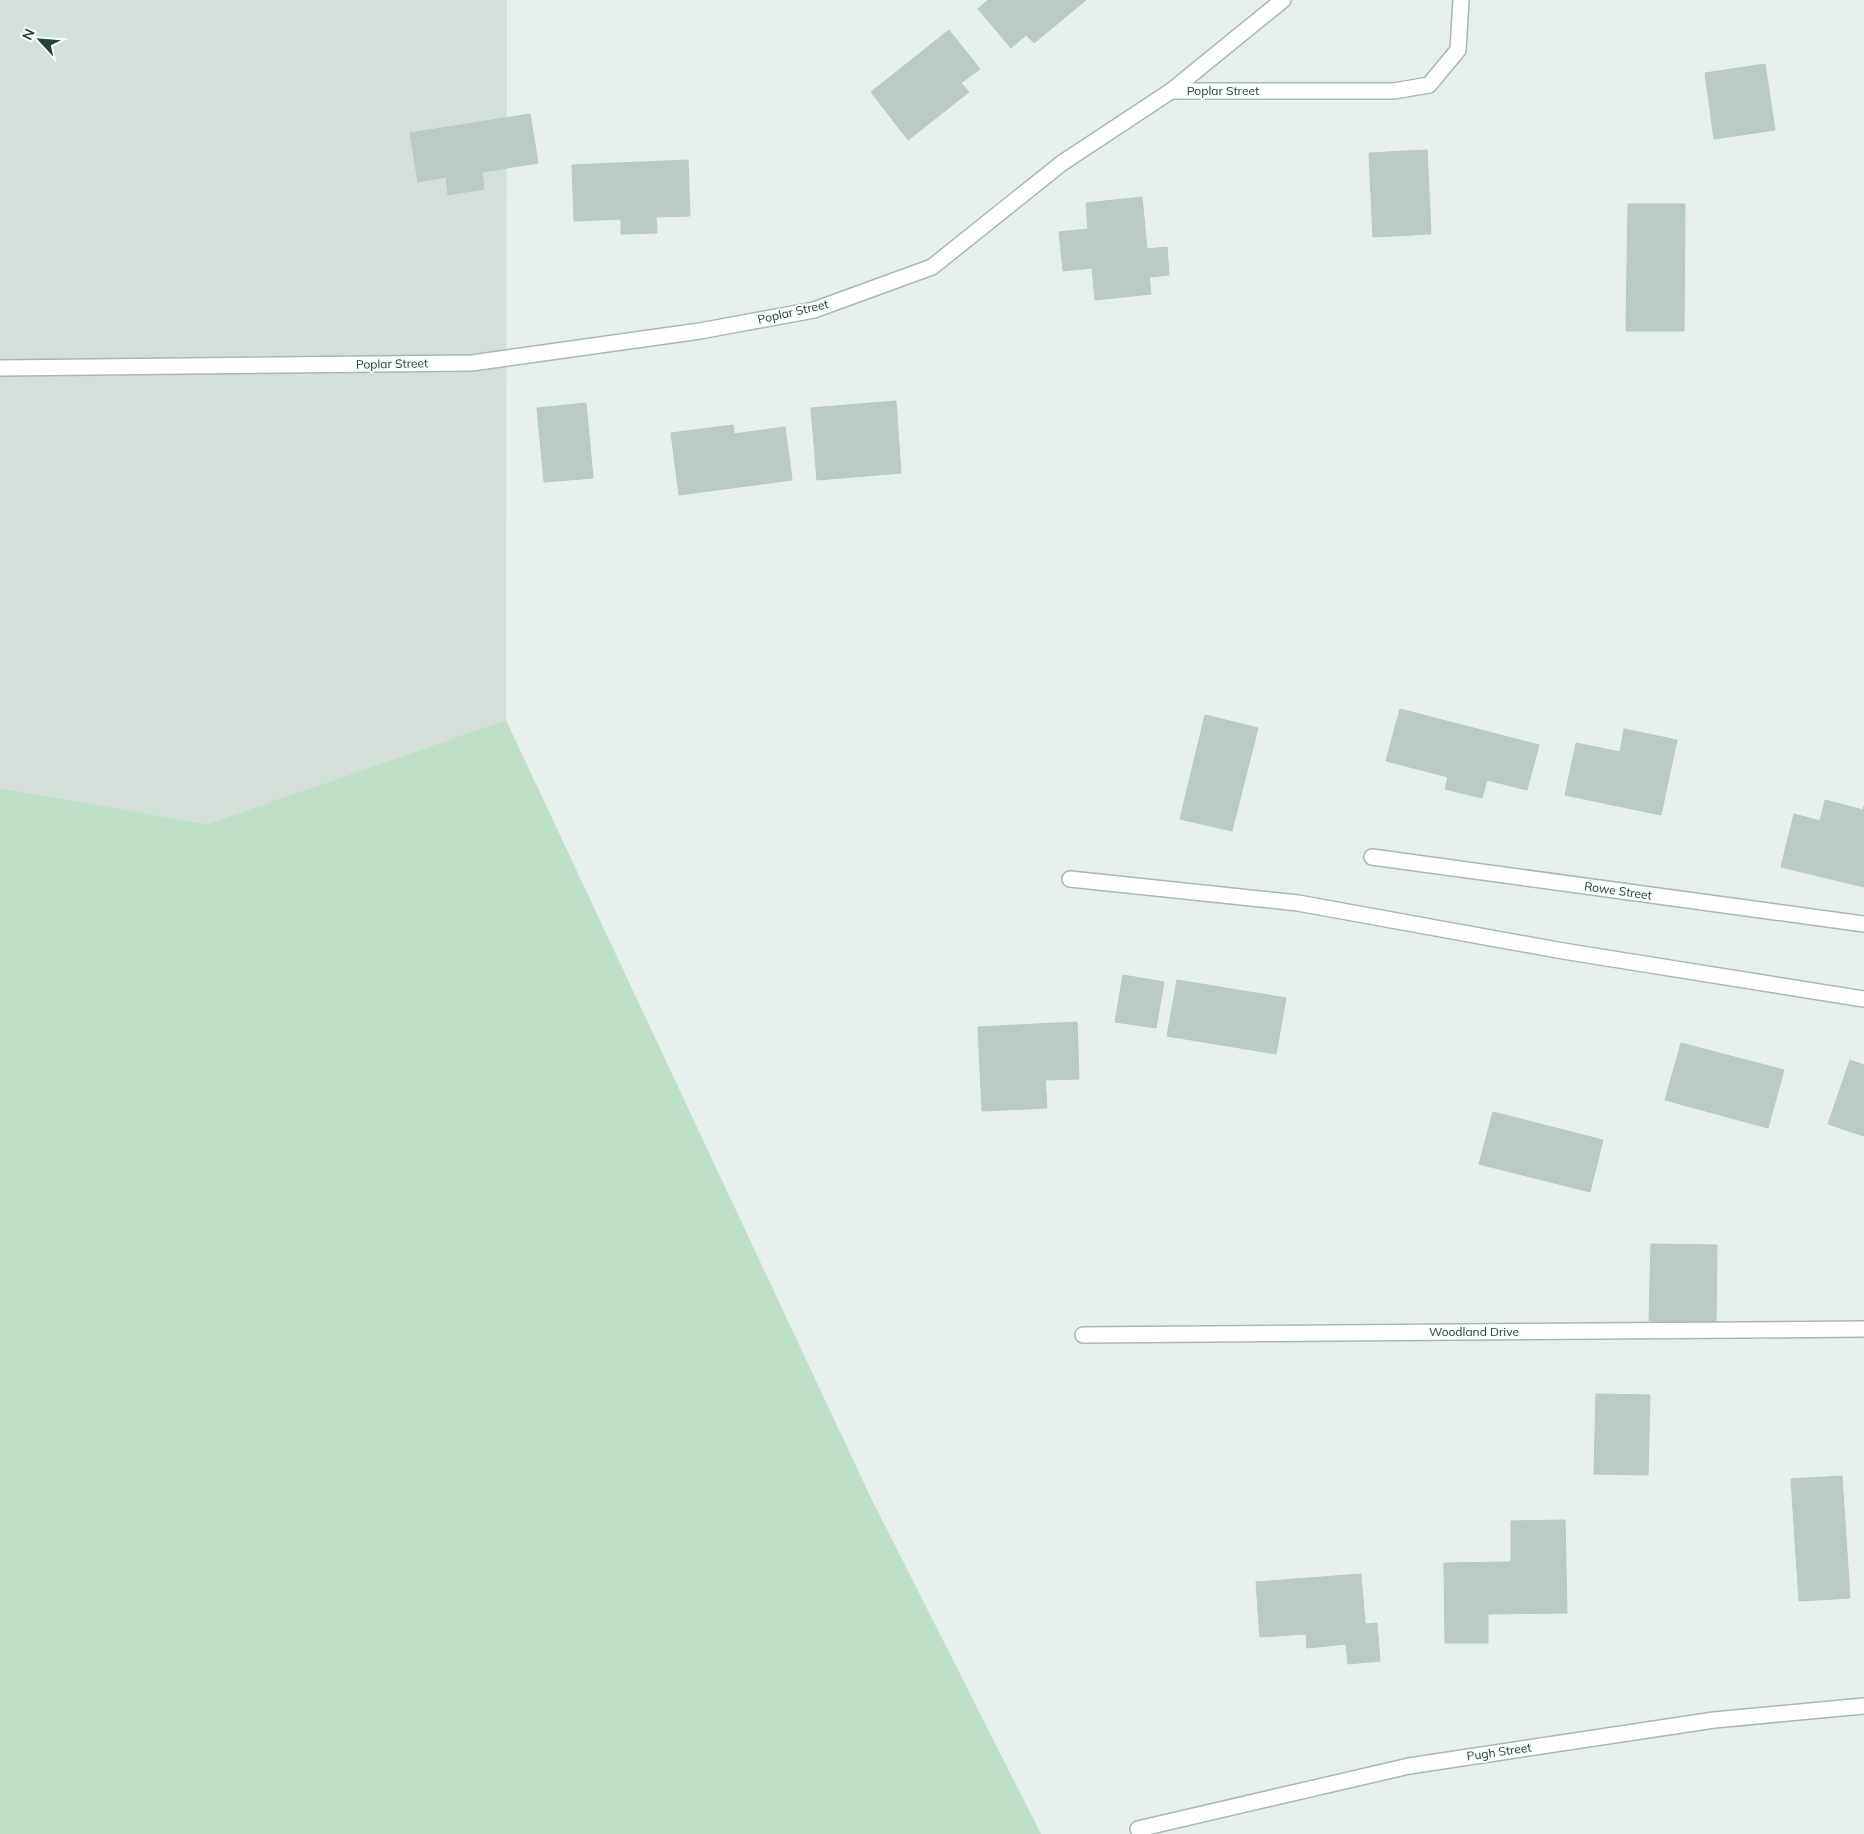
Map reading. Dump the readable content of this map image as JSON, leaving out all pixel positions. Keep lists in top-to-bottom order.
{
  "streets": {
    "street": [
      "Poplar Street",
      "Rowe Street",
      "Woodland Drive",
      "Pugh Street"
    ]
  },
  "north": "top left"
}
